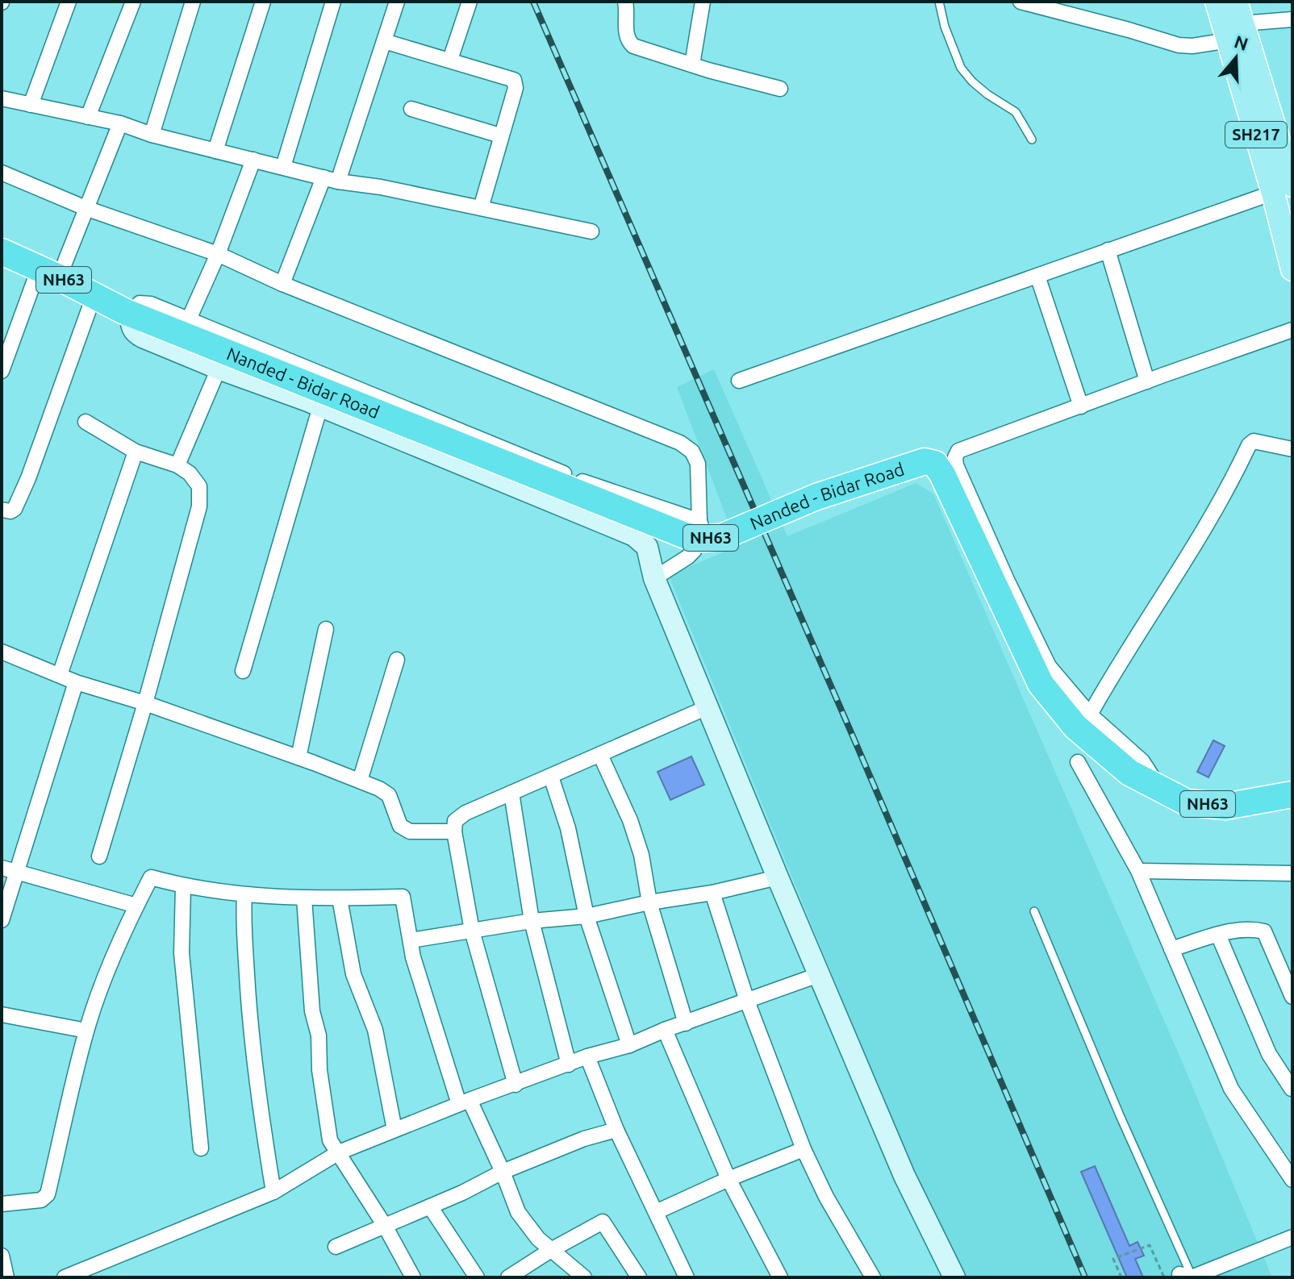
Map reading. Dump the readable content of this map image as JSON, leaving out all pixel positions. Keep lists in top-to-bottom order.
{
  "streets": {
    "highway": ["NH63", "Nanded - Bidar Road"],
    "main road": ["SH217"]
  },
  "crossings": [
    ["NH63", "Nanded - Bidar Road"]
  ],
  "north": "top"
}
